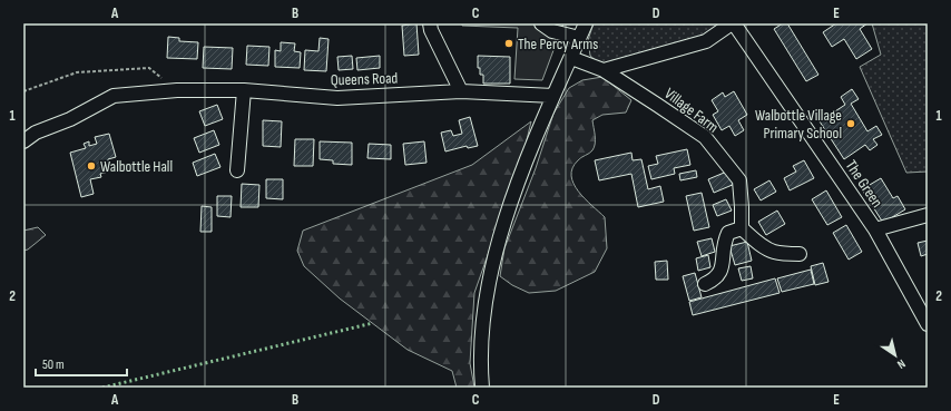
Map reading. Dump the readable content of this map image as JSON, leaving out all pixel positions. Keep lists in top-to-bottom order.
{
  "streets": {
    "street": ["Queens Road", "Village Farm", "The Green"]
  },
  "places": ["The Percy Arms", "Walbottle Village Primary School", "Walbottle Hall"],
  "scale_bar": "50 m",
  "north": "bottom right",
  "grid": {
    "columns": [
      "A",
      "B",
      "C",
      "D",
      "E"
    ],
    "rows": ["1", "2"]
  }
}
